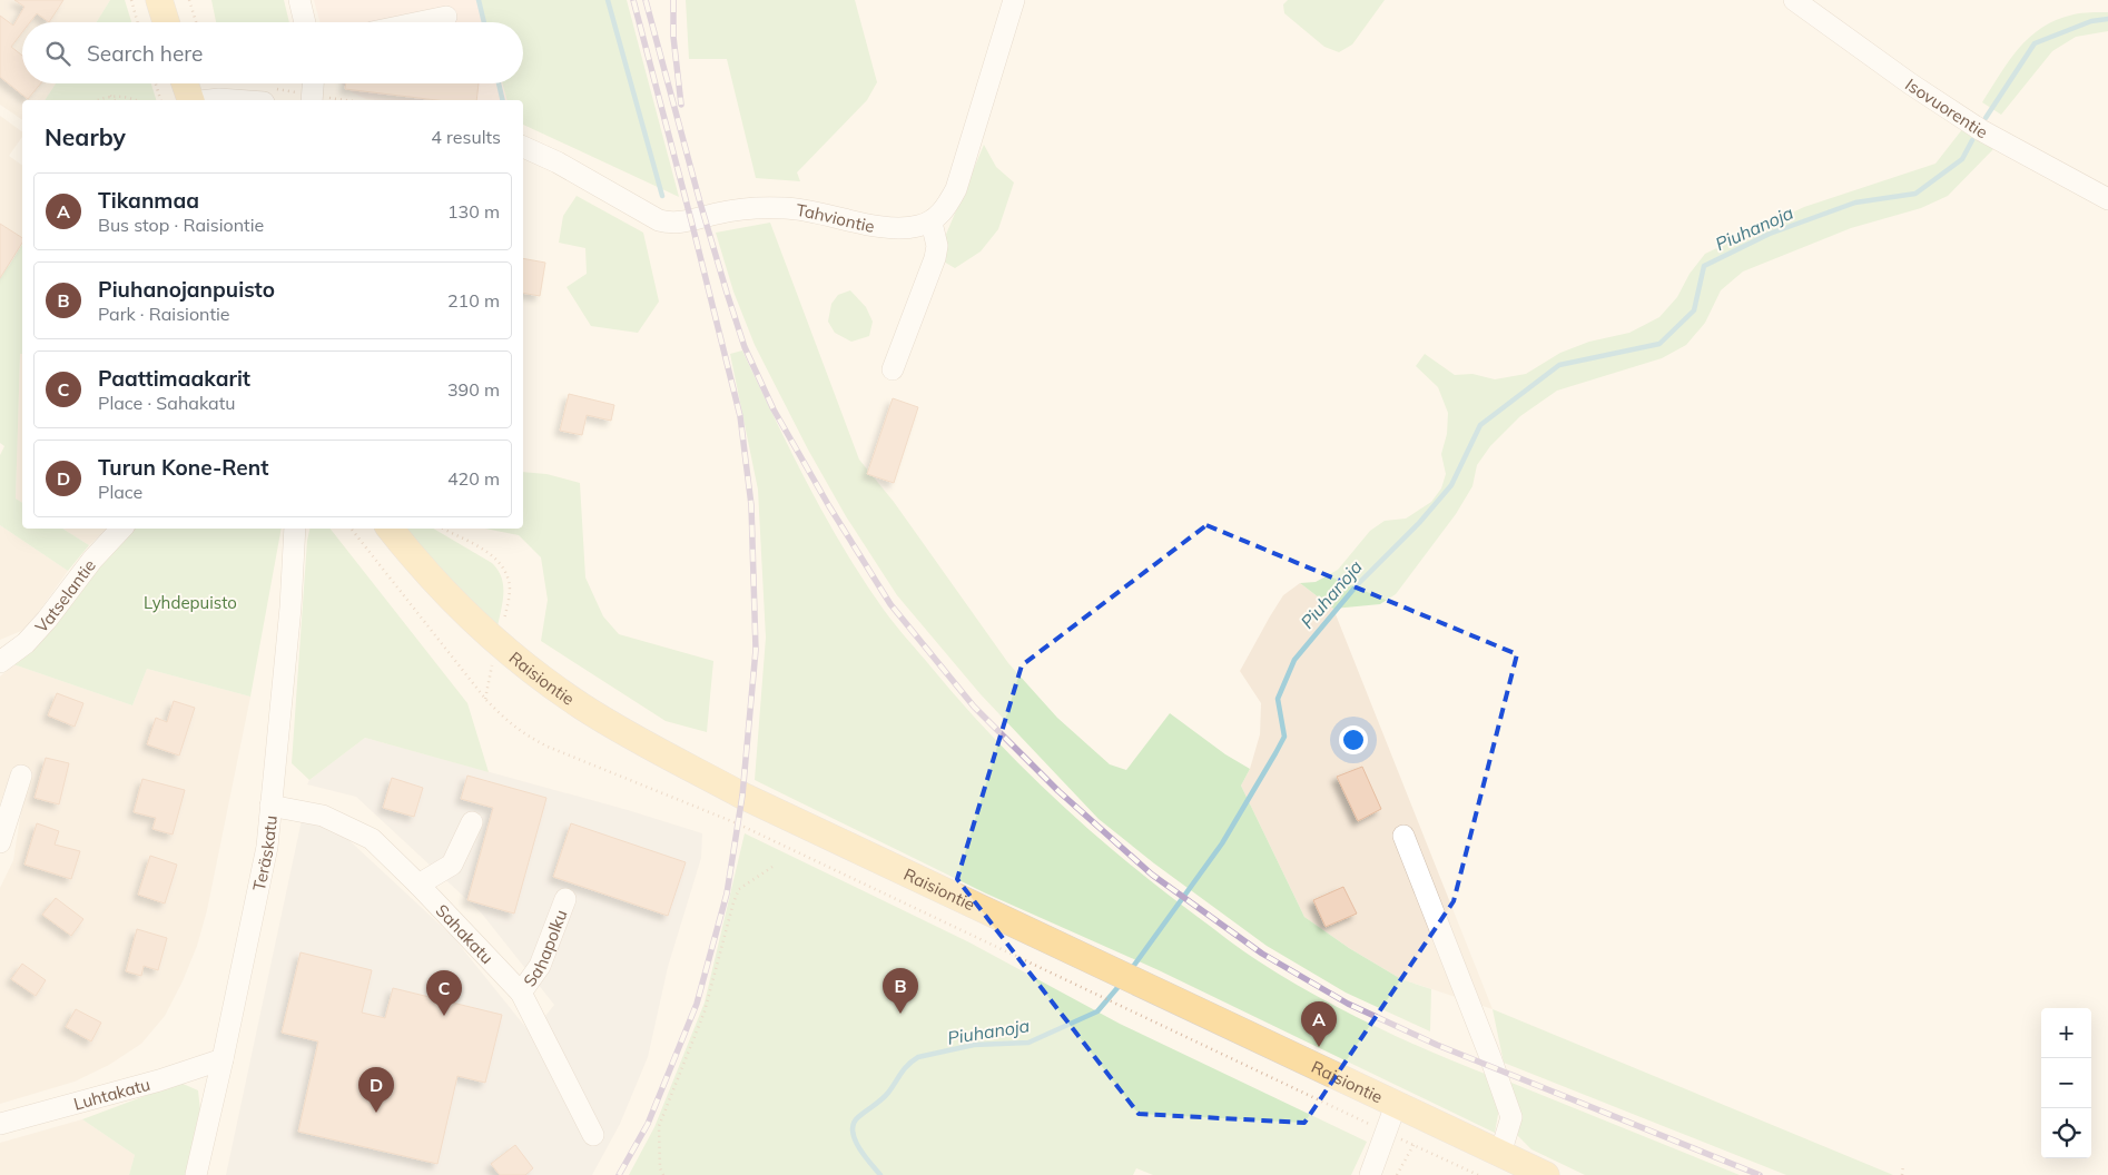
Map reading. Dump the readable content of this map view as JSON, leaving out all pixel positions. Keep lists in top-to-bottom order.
{
  "streets": {
    "main road": ["Raisiontie"],
    "street": [
      "Isovuorentie",
      "Tahviontie",
      "Vatselantie",
      "Teräskatu",
      "Sahakatu",
      "Sahapolku",
      "Luhtakatu"
    ]
  },
  "crossings": [
    ["Teräskatu", "Sahakatu"],
    ["Teräskatu", "Luhtakatu"],
    ["Sahakatu", "Sahapolku"]
  ],
  "water": ["Piuhanoja"],
  "parks": ["Lyhdepuisto"],
  "page": {
    "search": "Search here",
    "heading": ["Nearby", "4 results"],
    "list": [
      {
        "mark": "A",
        "name": "Tikanmaa",
        "note": "Bus stop · Raisiontie",
        "value": "130 m"
      },
      {
        "mark": "B",
        "name": "Piuhanojanpuisto",
        "note": "Park · Raisiontie",
        "value": "210 m"
      },
      {
        "mark": "C",
        "name": "Paattimaakarit",
        "note": "Place · Sahakatu",
        "value": "390 m"
      },
      {
        "mark": "D",
        "name": "Turun Kone-Rent",
        "note": "Place",
        "value": "420 m"
      }
    ],
    "pins": [
      "B",
      "C",
      "A",
      "D"
    ],
    "map_buttons": ["+", "−"]
  }
}
